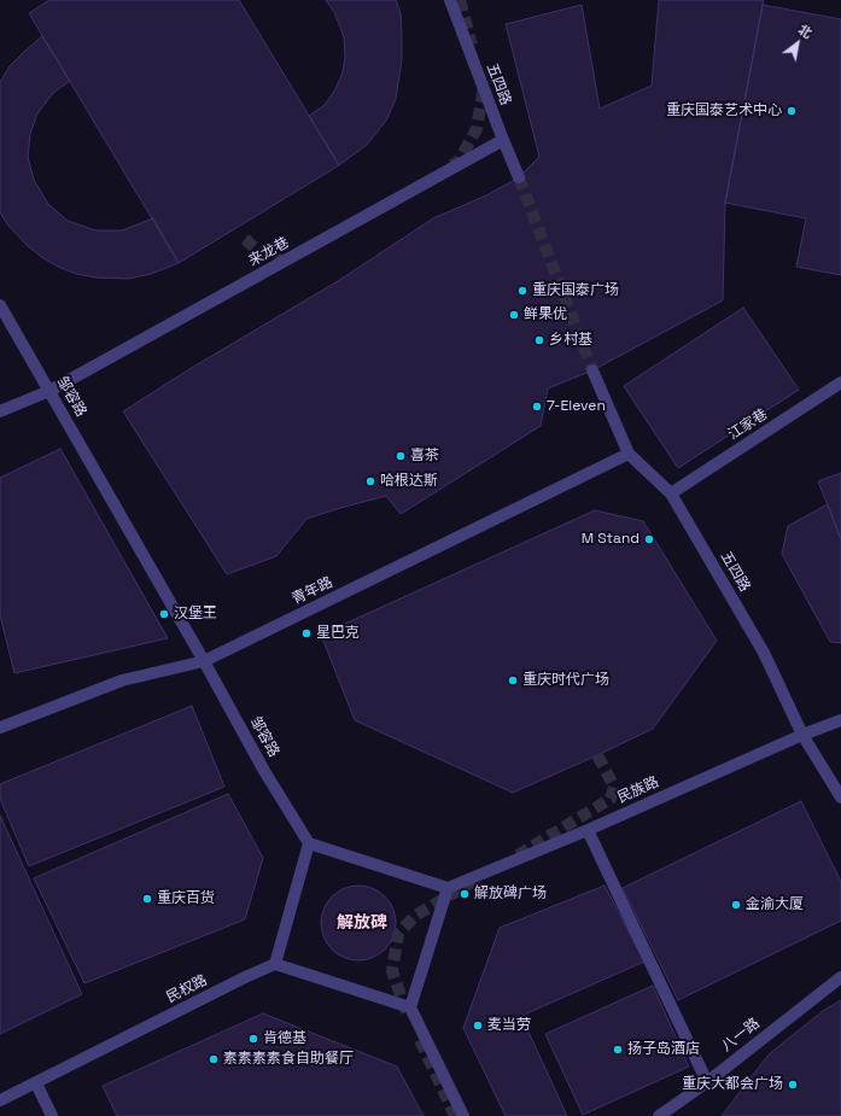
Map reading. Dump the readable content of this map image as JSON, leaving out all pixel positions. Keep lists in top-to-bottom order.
{
  "streets": {
    "street": [
      "五四路",
      "来龙巷",
      "邹容路",
      "江家巷",
      "青年路",
      "民族路",
      "民权路",
      "八一路"
    ]
  },
  "crossings": [
    ["五四路", "来龙巷"],
    ["五四路", "江家巷"],
    ["五四路", "青年路"],
    ["五四路", "民族路"],
    ["来龙巷", "邹容路"],
    ["邹容路", "青年路"]
  ],
  "districts": ["解放碑"],
  "places": [
    "重庆国泰艺术中心",
    "重庆国泰广场",
    "鲜果优",
    "乡村基",
    "7-Eleven",
    "喜茶",
    "哈根达斯",
    "M Stand",
    "汉堡王",
    "星巴克",
    "重庆时代广场",
    "解放碑广场",
    "重庆百货",
    "金渝大厦",
    "麦当劳",
    "肯德基",
    "扬子岛酒店",
    "素素素素食自助餐厅",
    "重庆大都会广场"
  ],
  "north": "top right"
}
